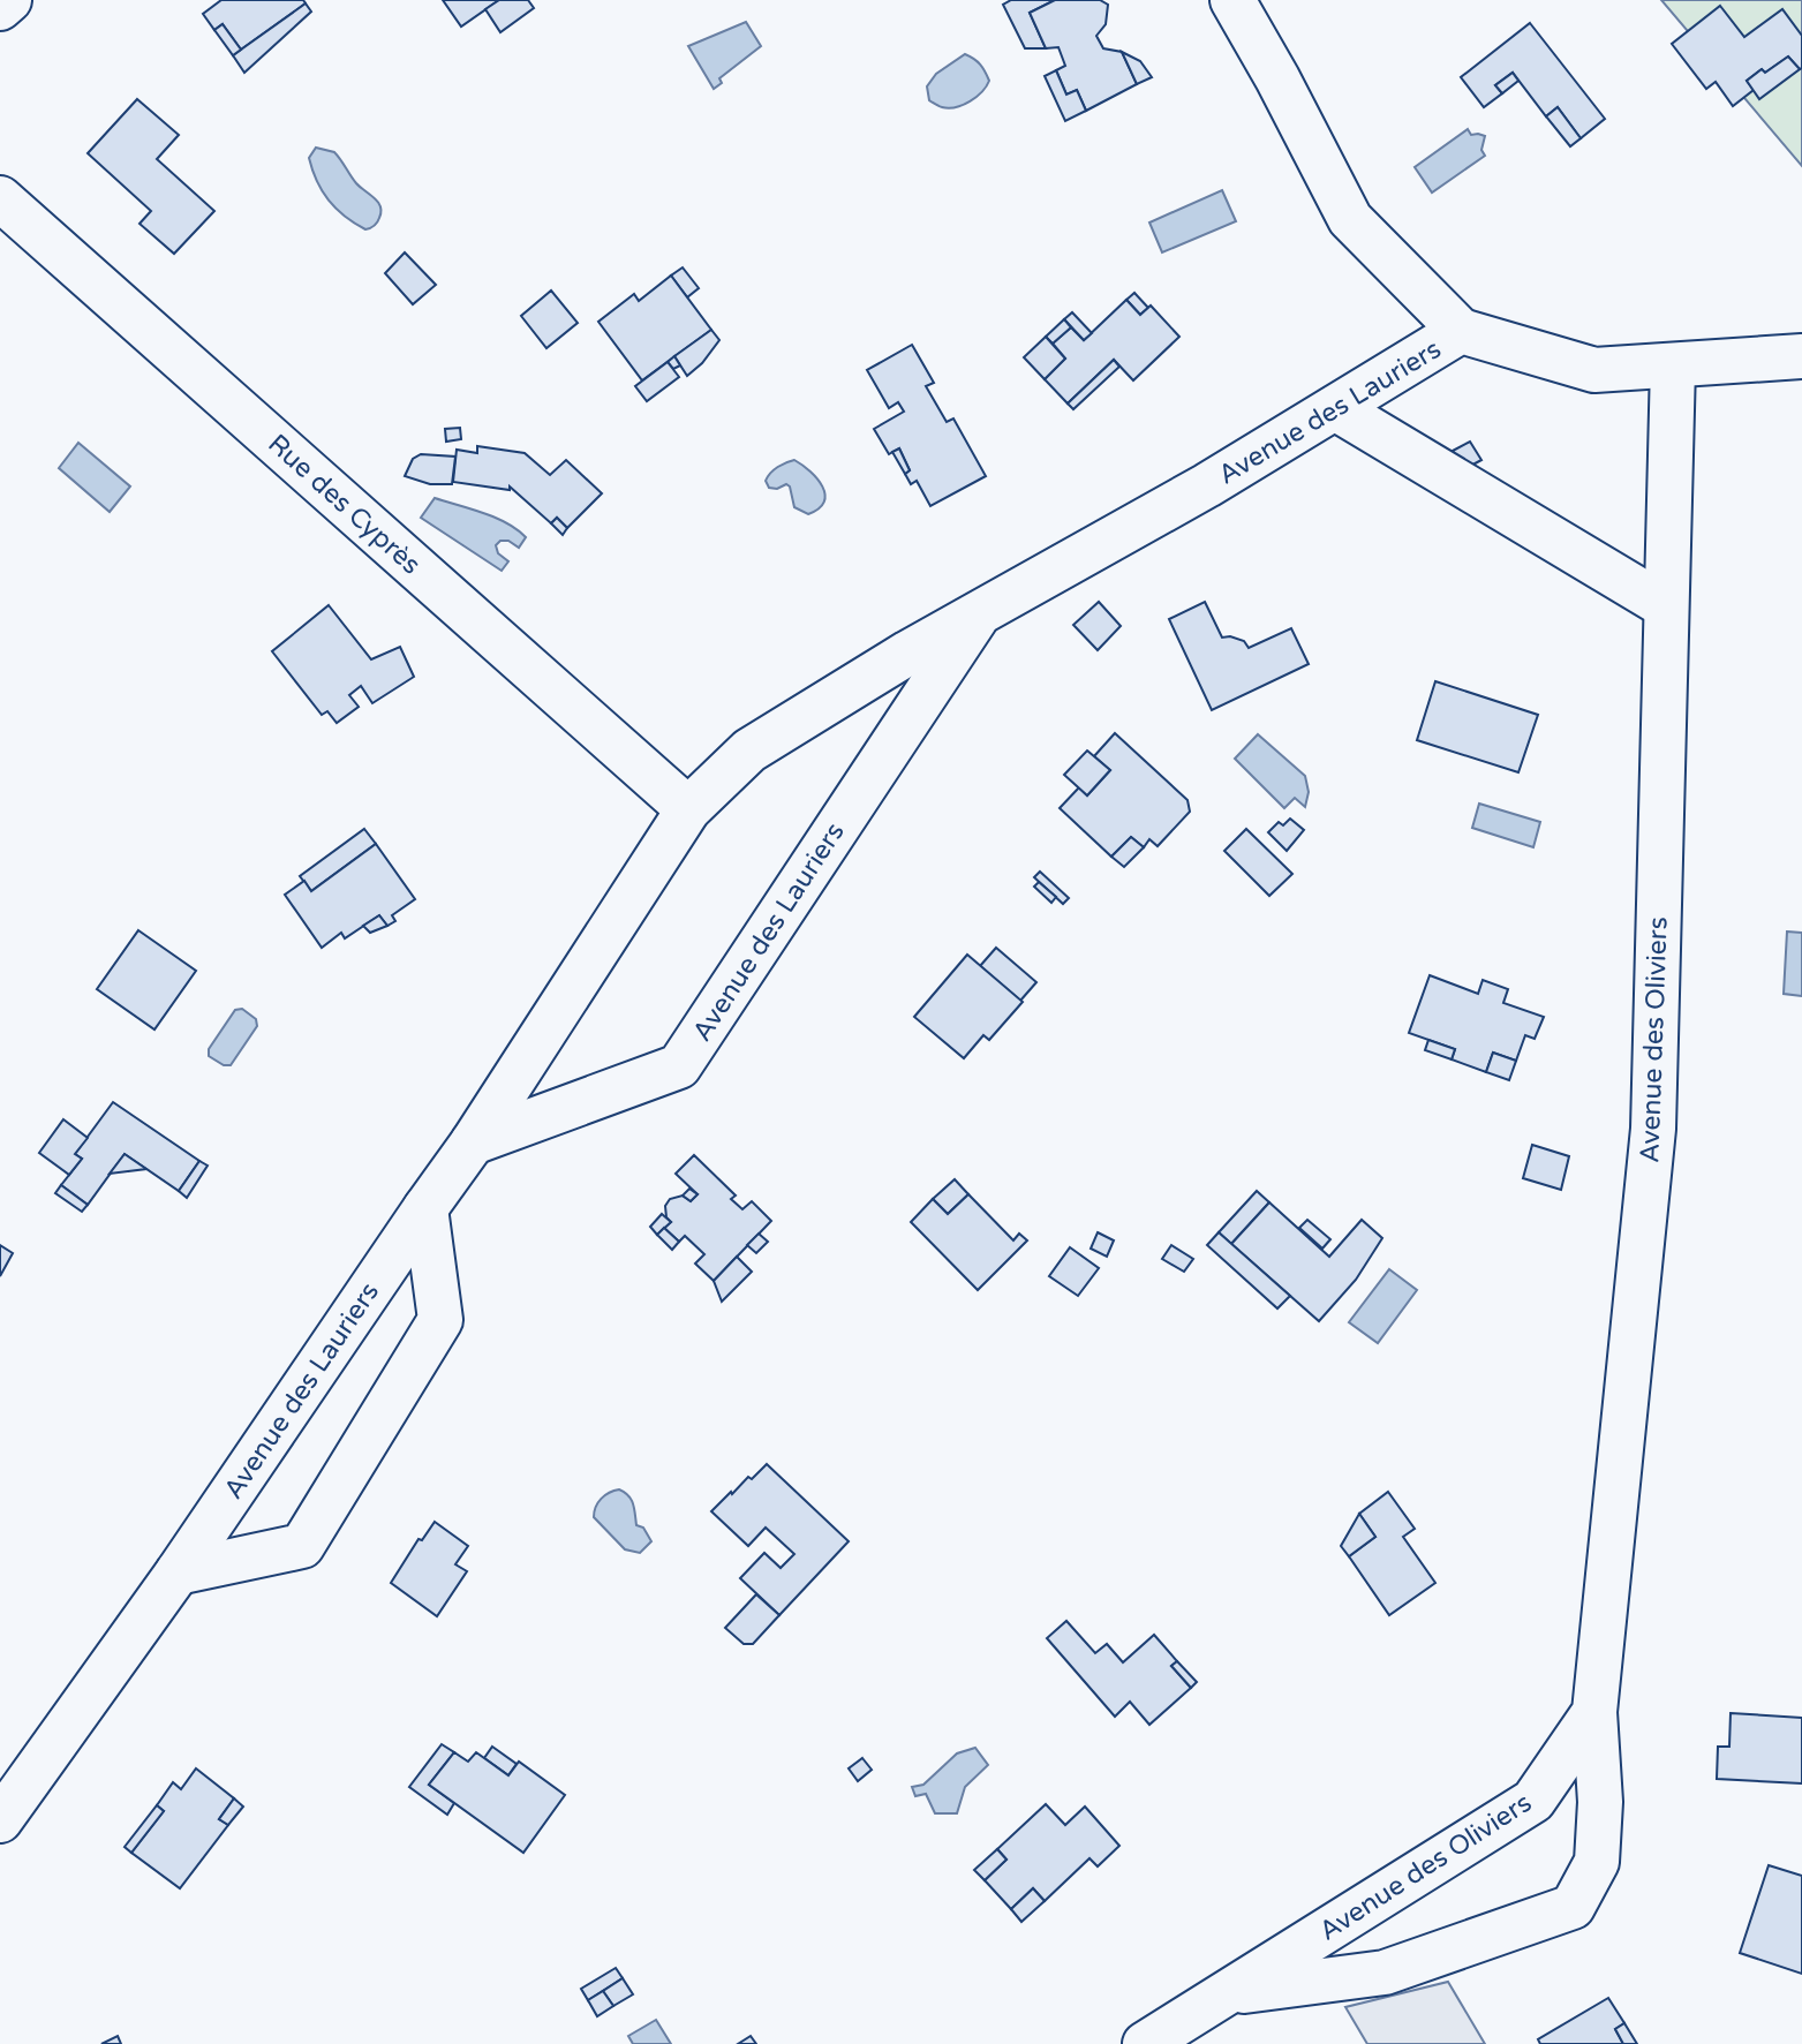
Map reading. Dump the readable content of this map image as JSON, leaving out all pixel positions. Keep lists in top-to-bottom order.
{
  "streets": {
    "street": ["Avenue des Lauriers", "Rue des Cyprès", "Avenue des Oliviers"]
  },
  "crossings": [
    ["Avenue des Lauriers", "Rue des Cyprès"],
    ["Avenue des Lauriers", "Avenue des Oliviers"]
  ]
}
